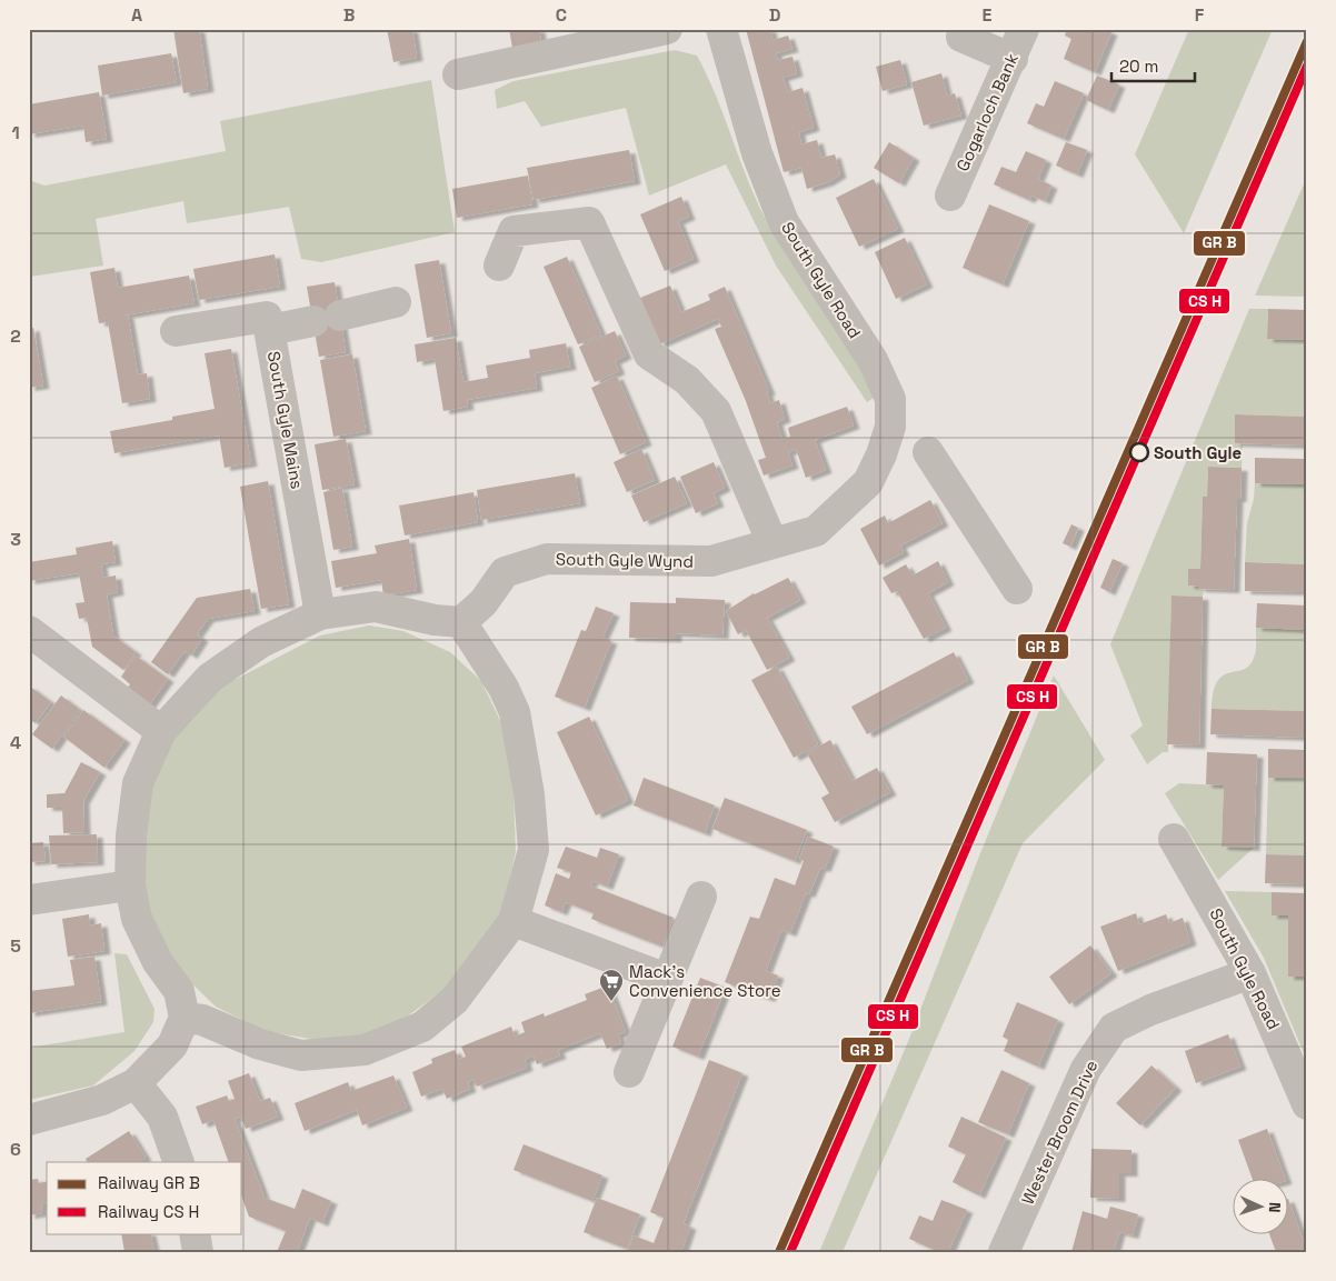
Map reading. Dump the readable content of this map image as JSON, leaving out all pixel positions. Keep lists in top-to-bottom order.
{
  "streets": {
    "street": [
      "Gogarloch Bank",
      "South Gyle Road",
      "South Gyle Mains",
      "South Gyle Wynd",
      "Wester Broom Drive"
    ]
  },
  "crossings": [
    ["South Gyle Road", "South Gyle Wynd"],
    ["South Gyle Road", "Wester Broom Drive"]
  ],
  "places": {
    "other": ["South Gyle"],
    "supermarket": ["Mack's Convenience Store"]
  },
  "legend": ["Railway GR B", "Railway CS H"],
  "scale_bar": "20 m",
  "north": "right",
  "grid": {
    "columns": [
      "A",
      "B",
      "C",
      "D",
      "E",
      "F"
    ],
    "rows": [
      "1",
      "2",
      "3",
      "4",
      "5",
      "6"
    ]
  }
}
